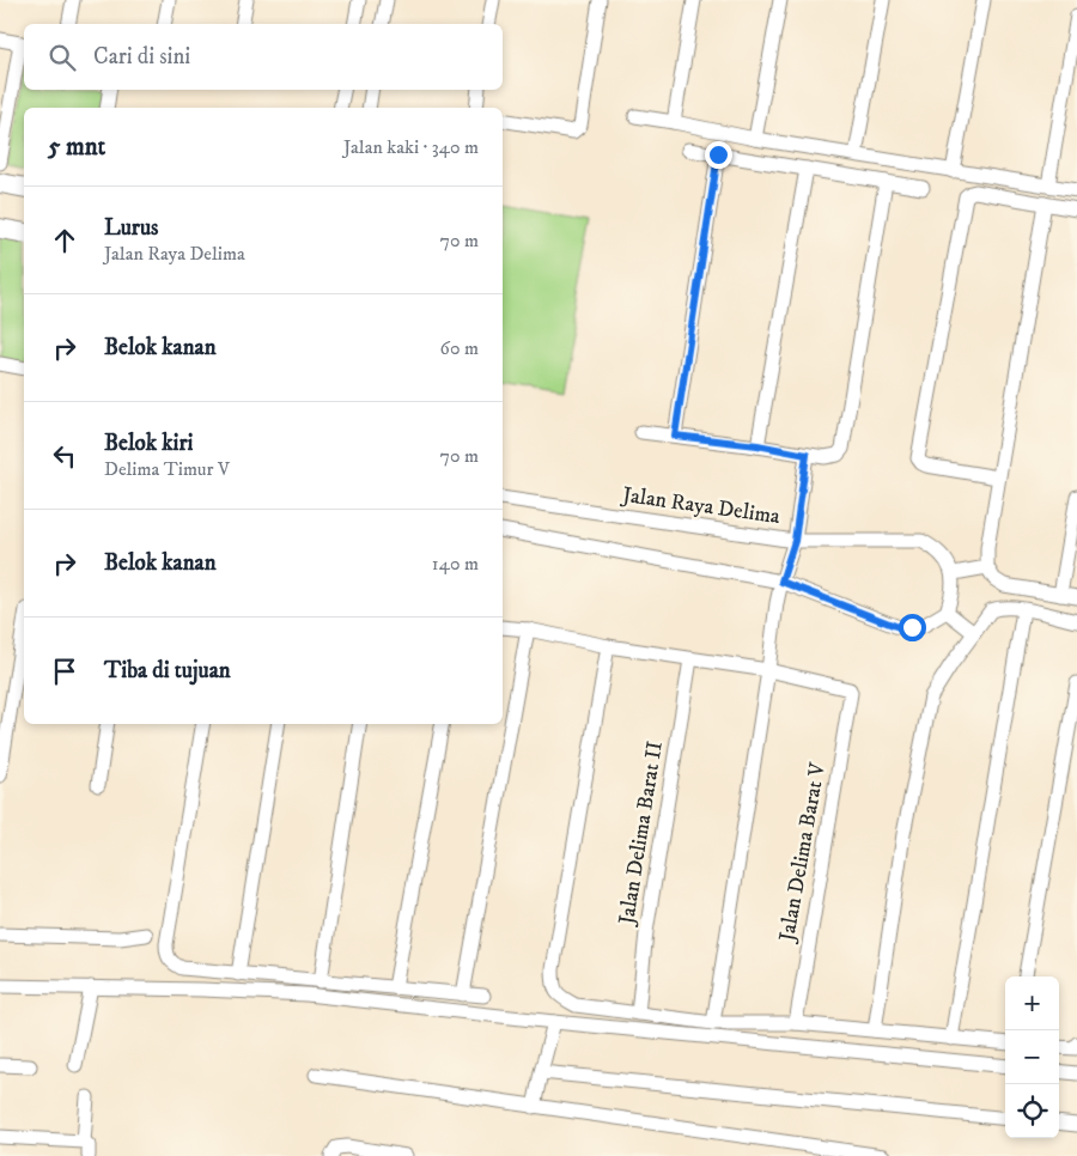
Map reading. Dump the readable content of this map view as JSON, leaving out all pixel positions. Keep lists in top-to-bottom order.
{
  "streets": {
    "street": ["Jalan Raya Delima", "Jalan Delima Barat II", "Jalan Delima Barat V"]
  },
  "page": {
    "search": "Cari di sini",
    "heading": ["5 mnt", "Jalan kaki · 340 m"],
    "list": [
      ["Lurus", "Jalan Raya Delima", "70 m"],
      ["Belok kanan", "60 m"],
      ["Belok kiri", "Delima Timur V", "70 m"],
      ["Belok kanan", "140 m"],
      "Tiba di tujuan"
    ],
    "map_buttons": ["+", "−"]
  }
}
